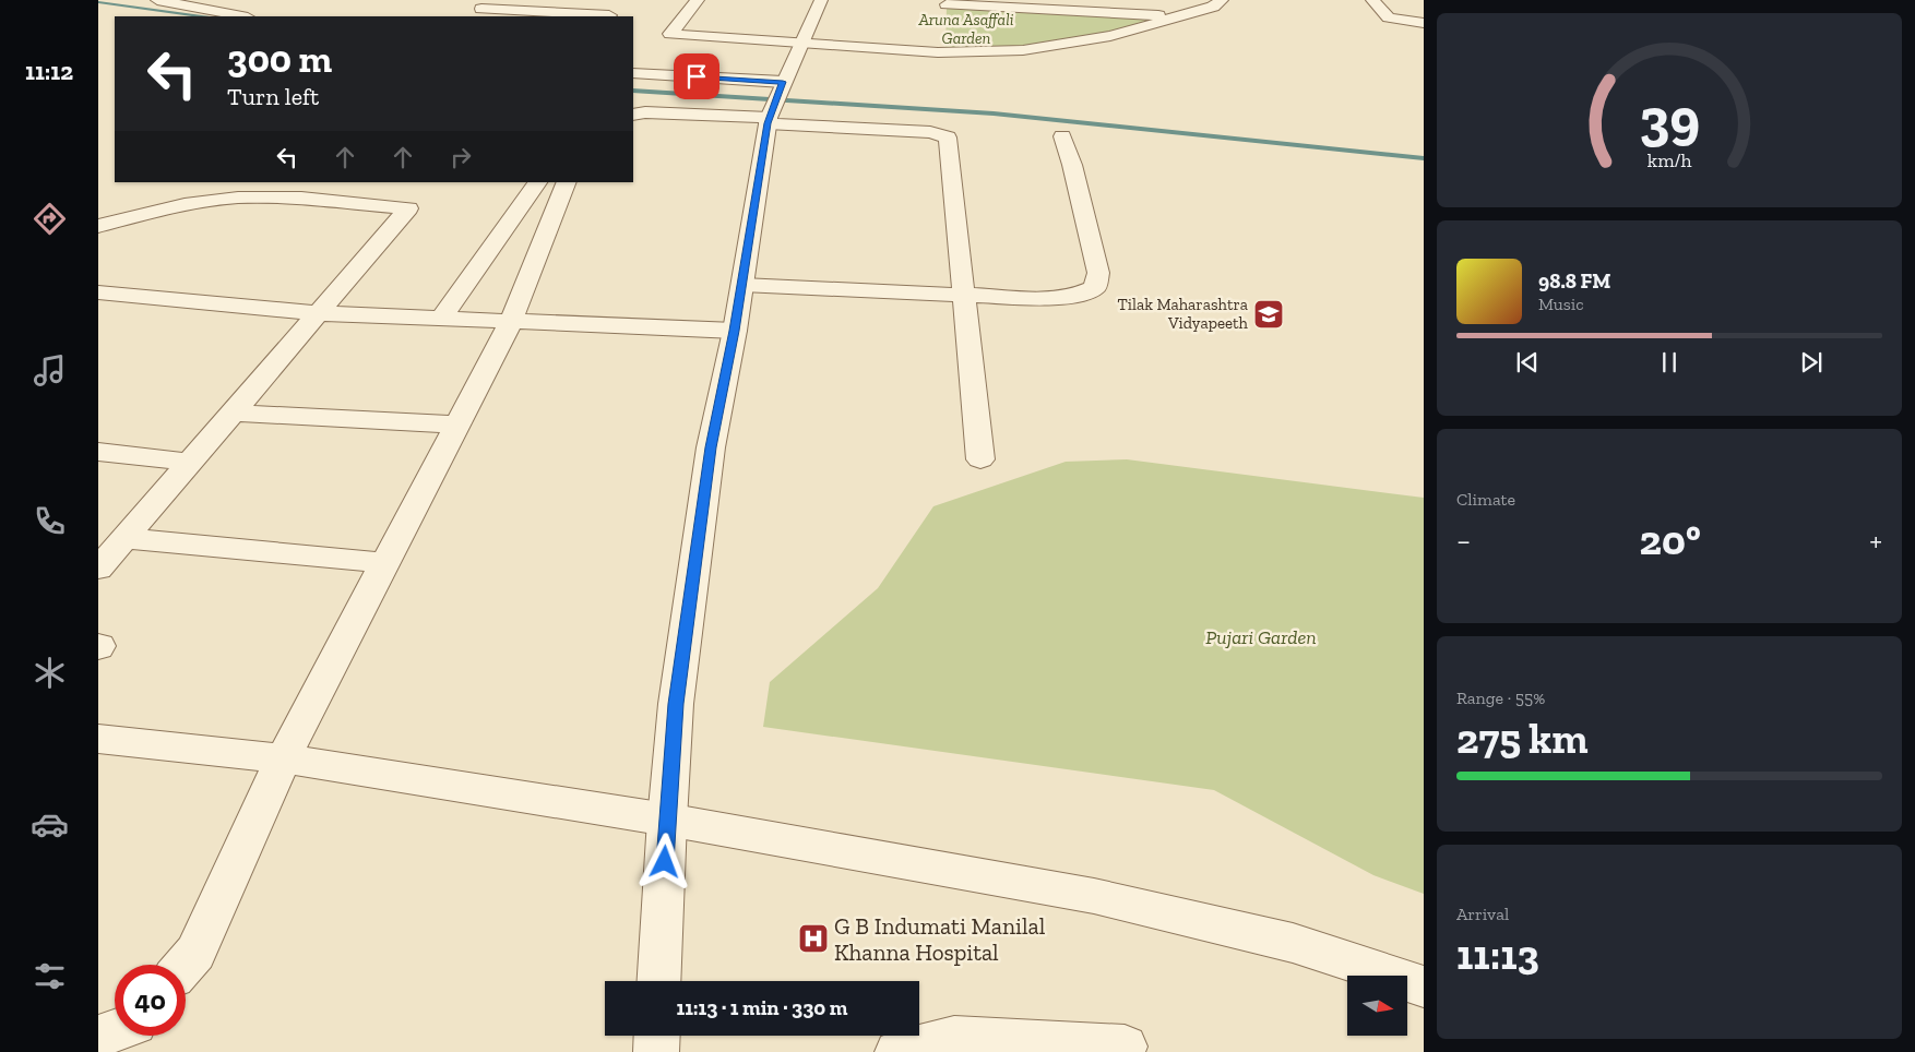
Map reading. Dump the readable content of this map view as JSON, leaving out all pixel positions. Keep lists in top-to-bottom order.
{
  "parks": ["Aruna Asaffali Garden", "Pujari Garden"],
  "places": {
    "school or university": ["Tilak Maharashtra Vidyapeeth"],
    "hospital": ["G B Indumati Manilal Khanna Hospital"]
  },
  "north": "right",
  "page": {
    "tabs": "11:12",
    "turn": ["300 m", "Turn left"],
    "song": ["98.8 FM", "Music"],
    "tile": [
      "Climate",
      ["Range · 55%", "275 km"],
      ["Arrival", "11:13"]
    ],
    "heat": ["−", "20°", "+"],
    "limit": "40",
    "trip": "11:13 · 1 min · 330 m",
    "gauge": ["39", "km/h"]
  }
}
